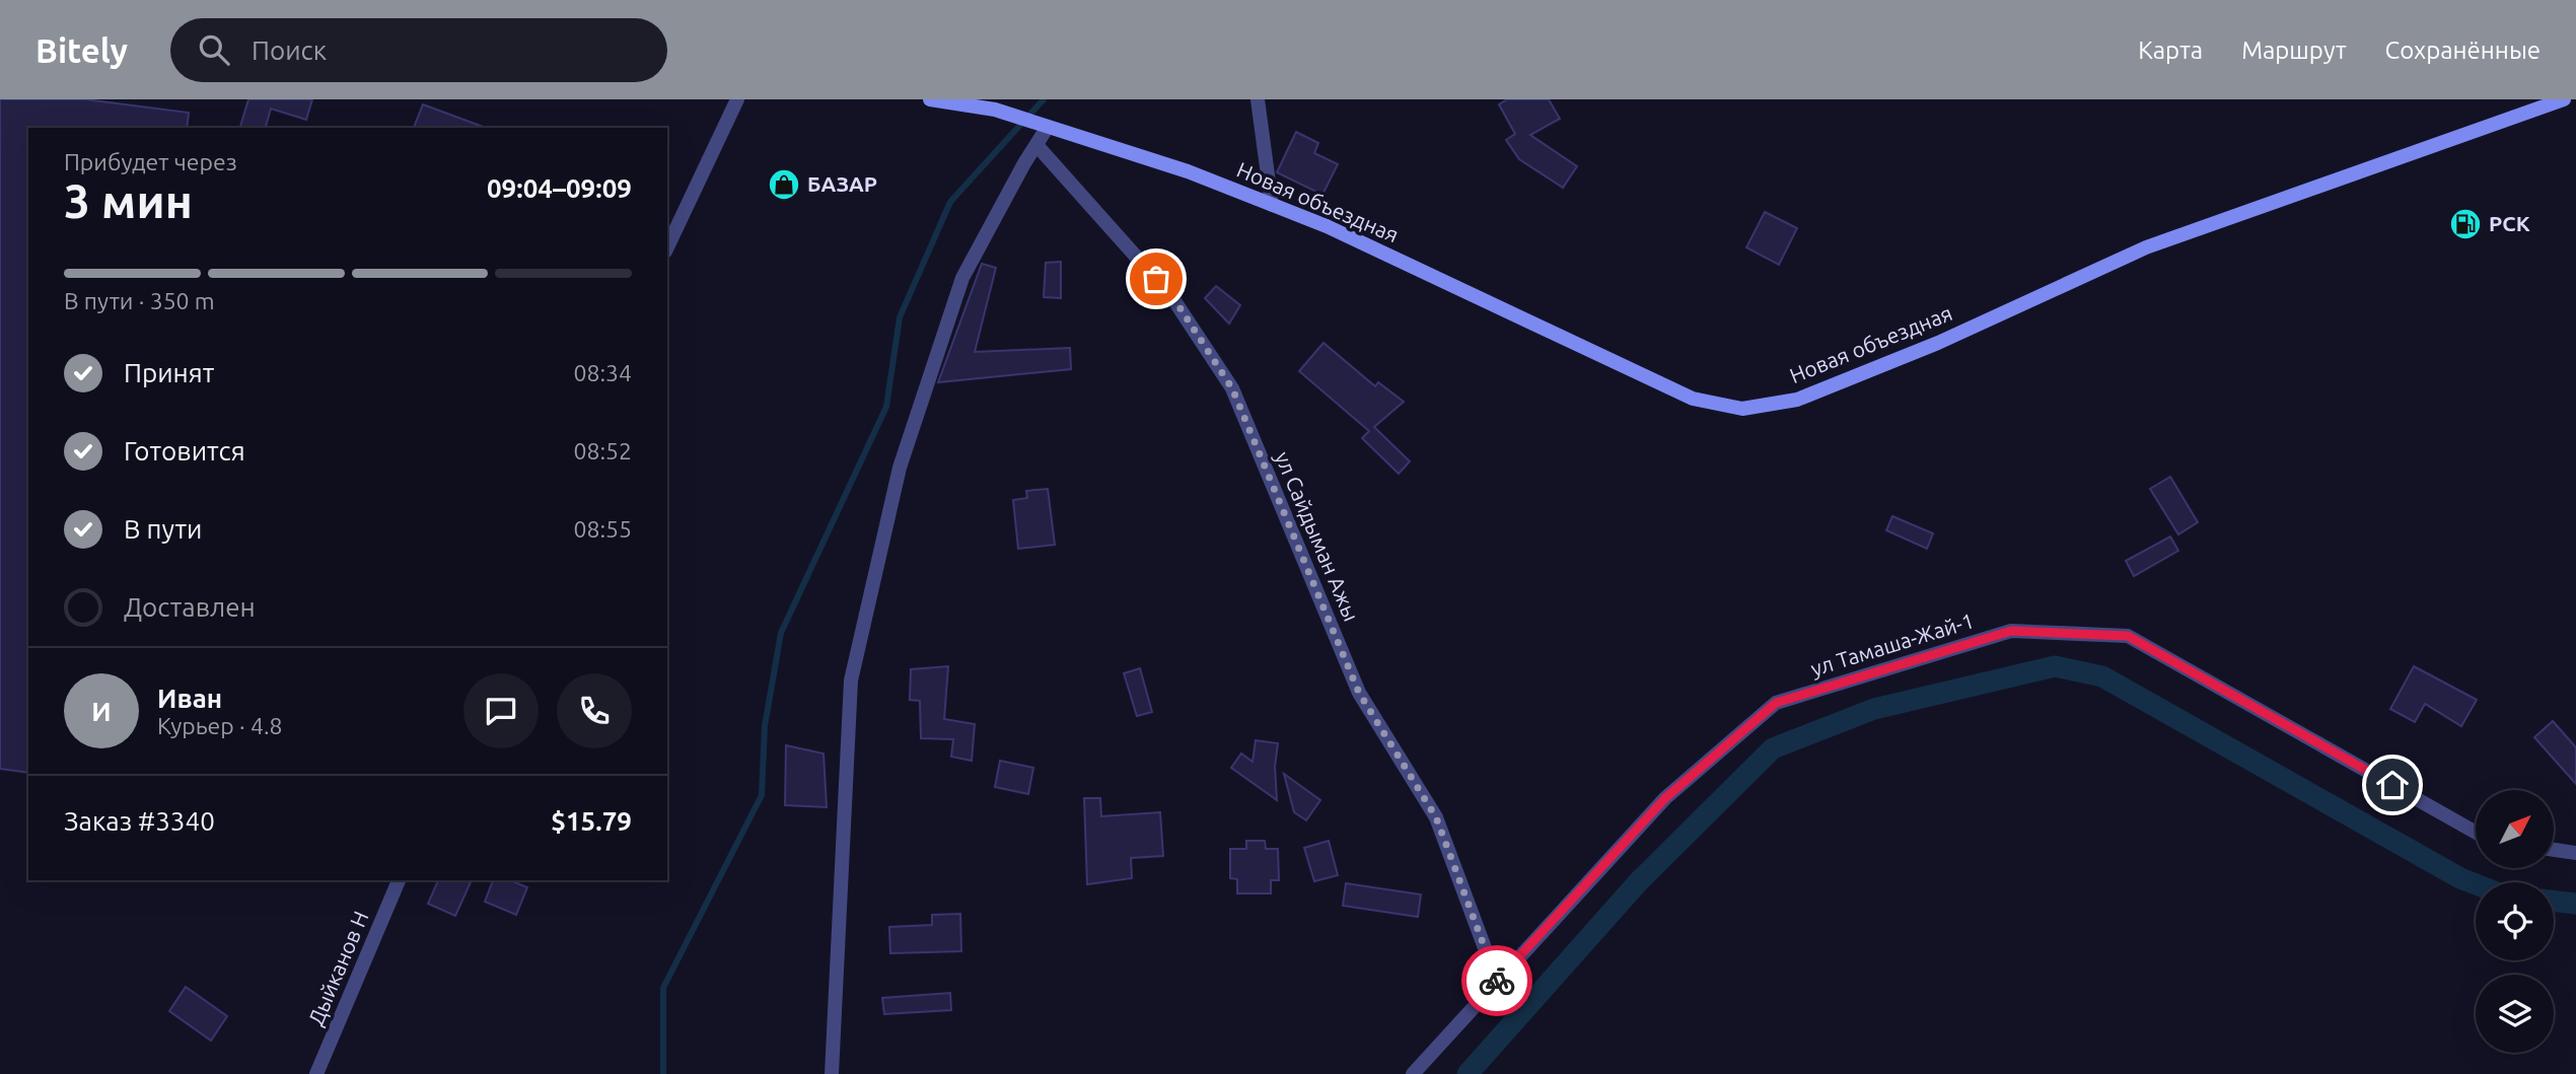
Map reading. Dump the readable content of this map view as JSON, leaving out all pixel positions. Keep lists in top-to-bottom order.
{
  "streets": {
    "main road": ["Новая объездная"],
    "street": ["ул Сайдыман Ажы", "ул Тамаша-Жай-1", "Дыйканов Н"]
  },
  "crossings": [
    ["ул Сайдыман Ажы", "ул Тамаша-Жай-1"]
  ],
  "places": {
    "shop": ["БАЗАР"],
    "fuel station": ["РСК"]
  },
  "north": "top right",
  "page": {
    "header": "Bitely",
    "search": "Поиск",
    "nav": ["Карта", "Маршрут", "Сохранённые"],
    "heading": ["3 мин", "Прибудет через", "09:04–09:09"],
    "panel": [
      "Иван",
      "Курьер · 4.8",
      "Заказ #3340",
      "$15.79"
    ],
    "bar": "В пути · 350 m",
    "list": [
      ["Принят", "08:34"],
      ["Готовится", "08:52"],
      ["В пути", "08:55"],
      "Доставлен"
    ],
    "round": "И"
  }
}
